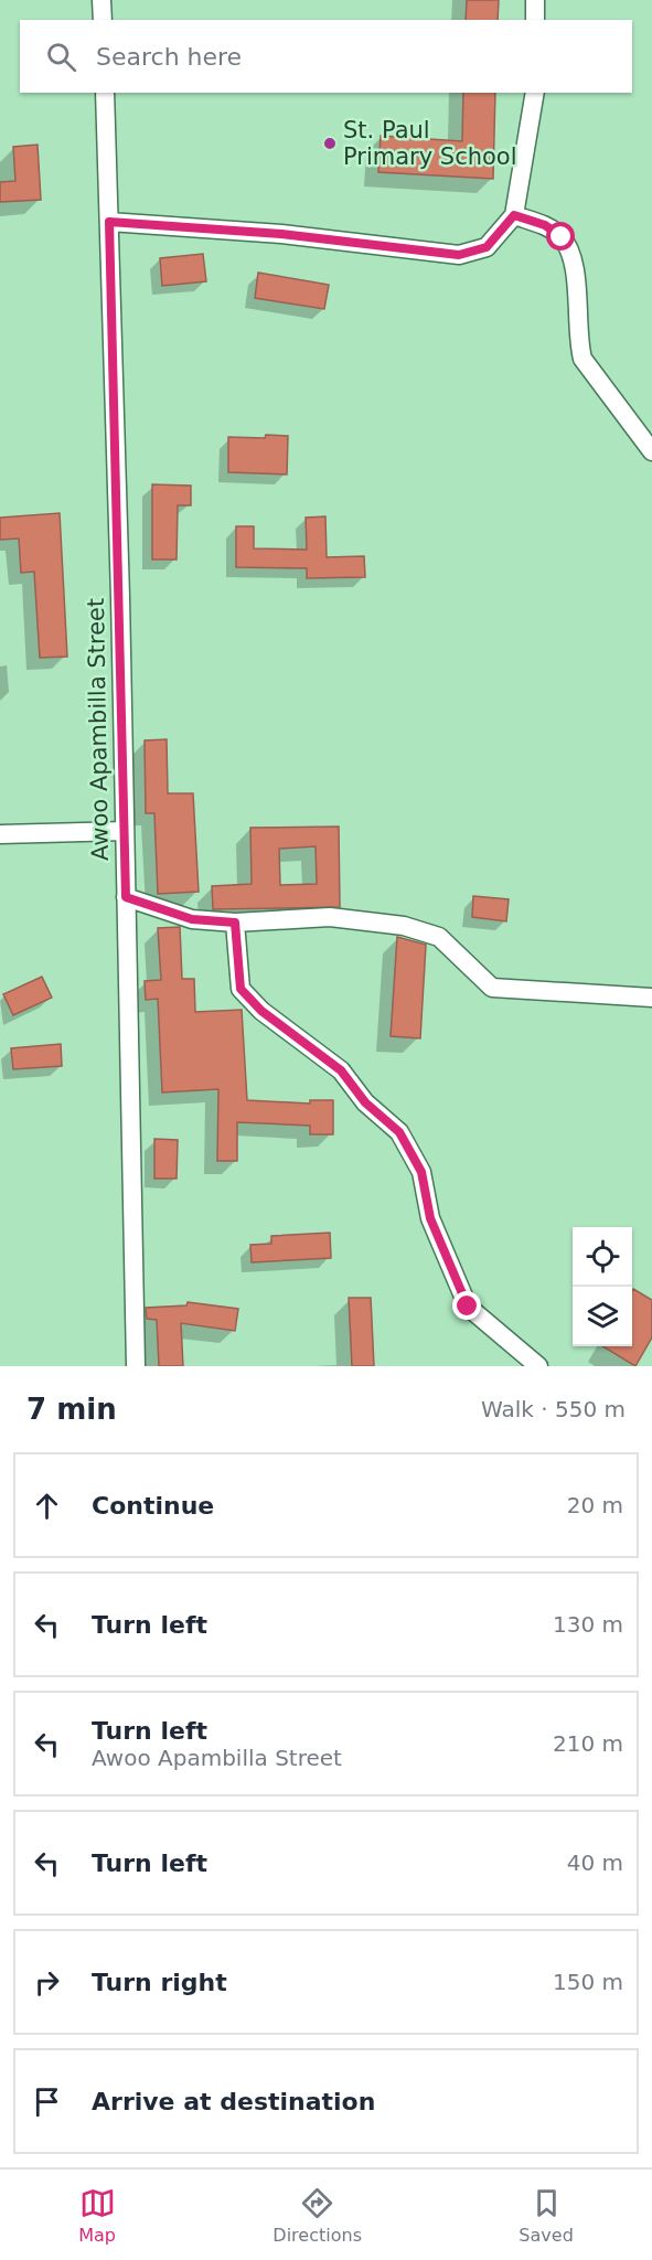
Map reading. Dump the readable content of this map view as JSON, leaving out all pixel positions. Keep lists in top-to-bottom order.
{
  "streets": {
    "street": ["Awoo Apambilla Street"]
  },
  "places": ["St. Paul Primary School"],
  "page": {
    "search": "Search here",
    "heading": ["7 min", "Walk · 550 m"],
    "list": [
      ["Continue", "20 m"],
      ["Turn left", "130 m"],
      ["Turn left", "Awoo Apambilla Street", "210 m"],
      ["Turn left", "40 m"],
      ["Turn right", "150 m"],
      "Arrive at destination"
    ],
    "nav": ["Map", "Directions", "Saved"]
  }
}
